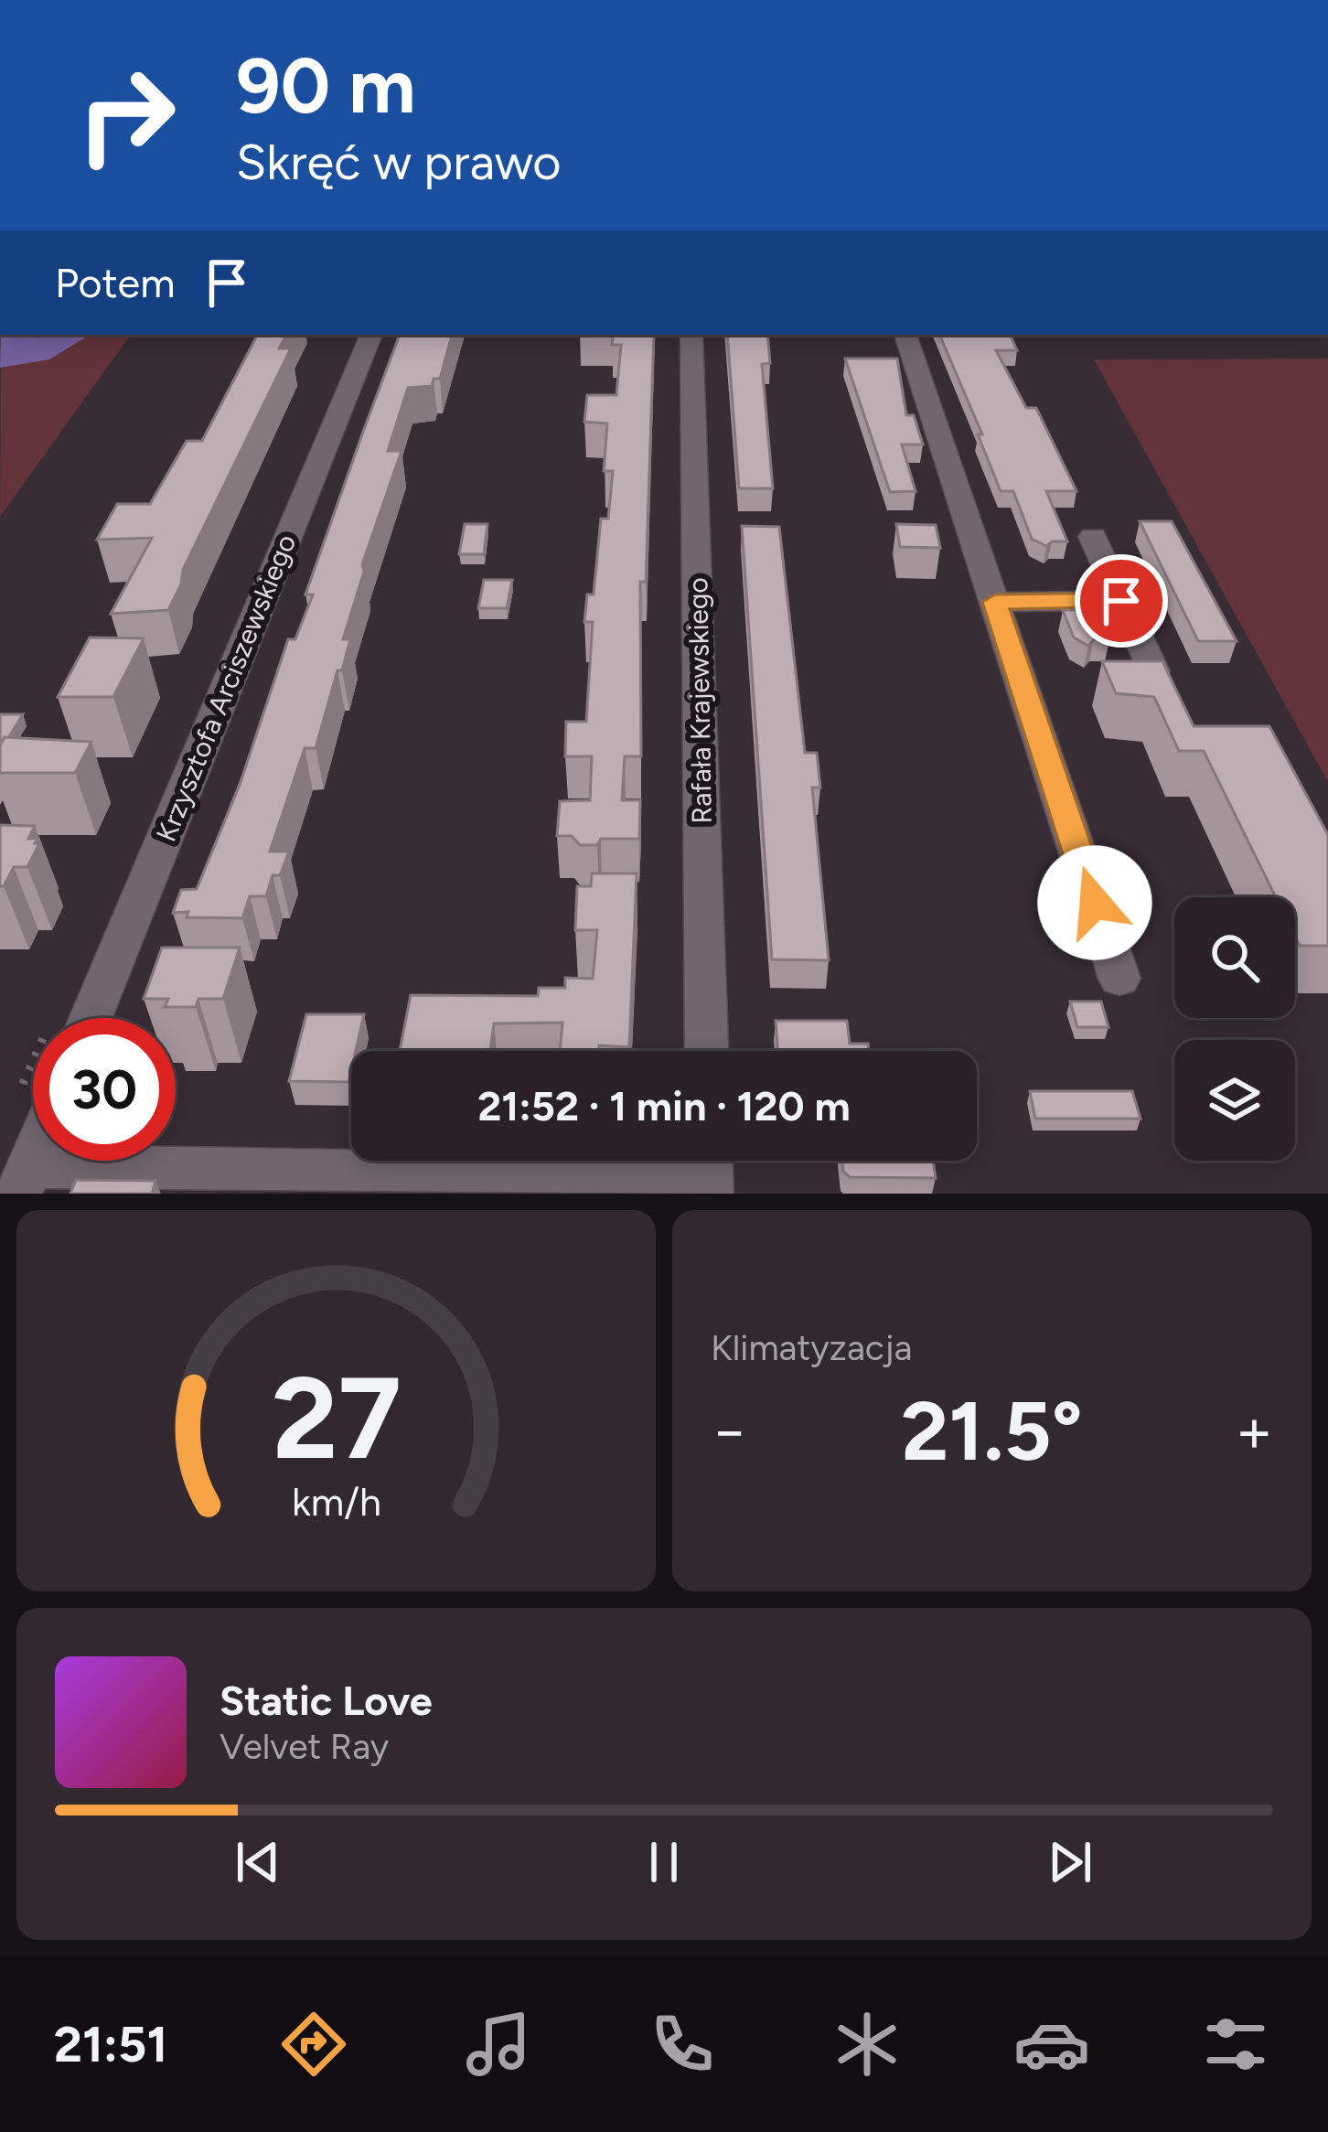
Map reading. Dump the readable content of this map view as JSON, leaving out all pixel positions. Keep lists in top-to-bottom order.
{
  "streets": {
    "street": ["Krzysztofa Arciszewskiego", "Rafała Krajewskiego"]
  },
  "page": {
    "turn": ["90 m", "Skręć w prawo"],
    "then": "Potem",
    "limit": "30",
    "trip": "21:52 · 1 min · 120 m",
    "tile": "Klimatyzacja",
    "heat": ["−", "21.5°", "+"],
    "song": ["Static Love", "Velvet Ray"],
    "tabs": "21:51",
    "gauge": ["27", "km/h"]
  }
}
